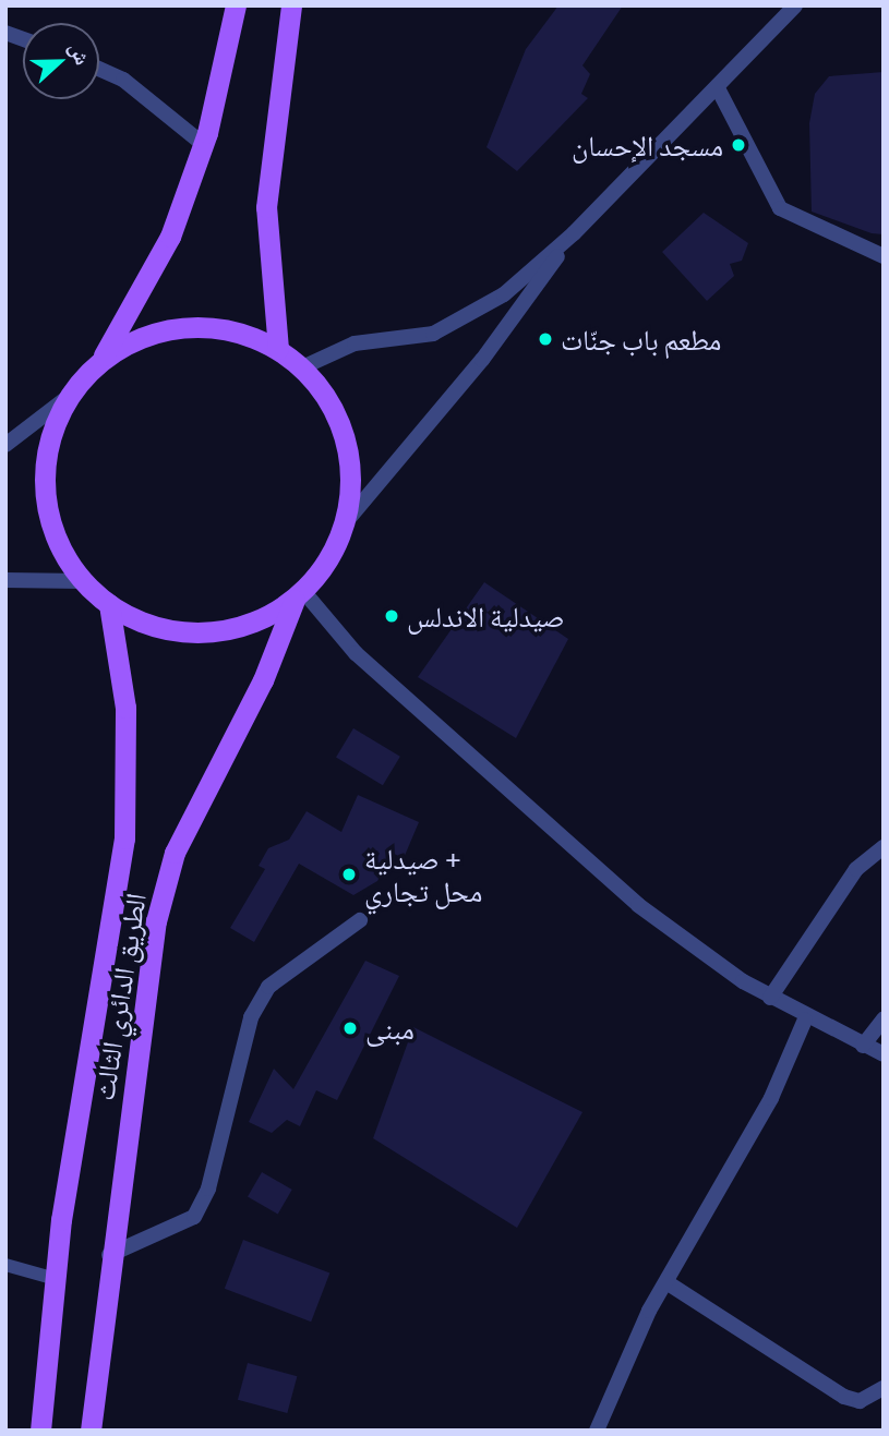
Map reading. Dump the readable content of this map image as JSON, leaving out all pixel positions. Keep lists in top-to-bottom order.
{
  "streets": {
    "main road": ["الطريق الدائري الثالث"]
  },
  "places": [
    "مسجد الإحسان",
    "مطعم باب جنّات",
    "صيدلية الاندلس",
    "صيدلية + محل تجاري",
    "مبنى"
  ],
  "north": "right"
}
